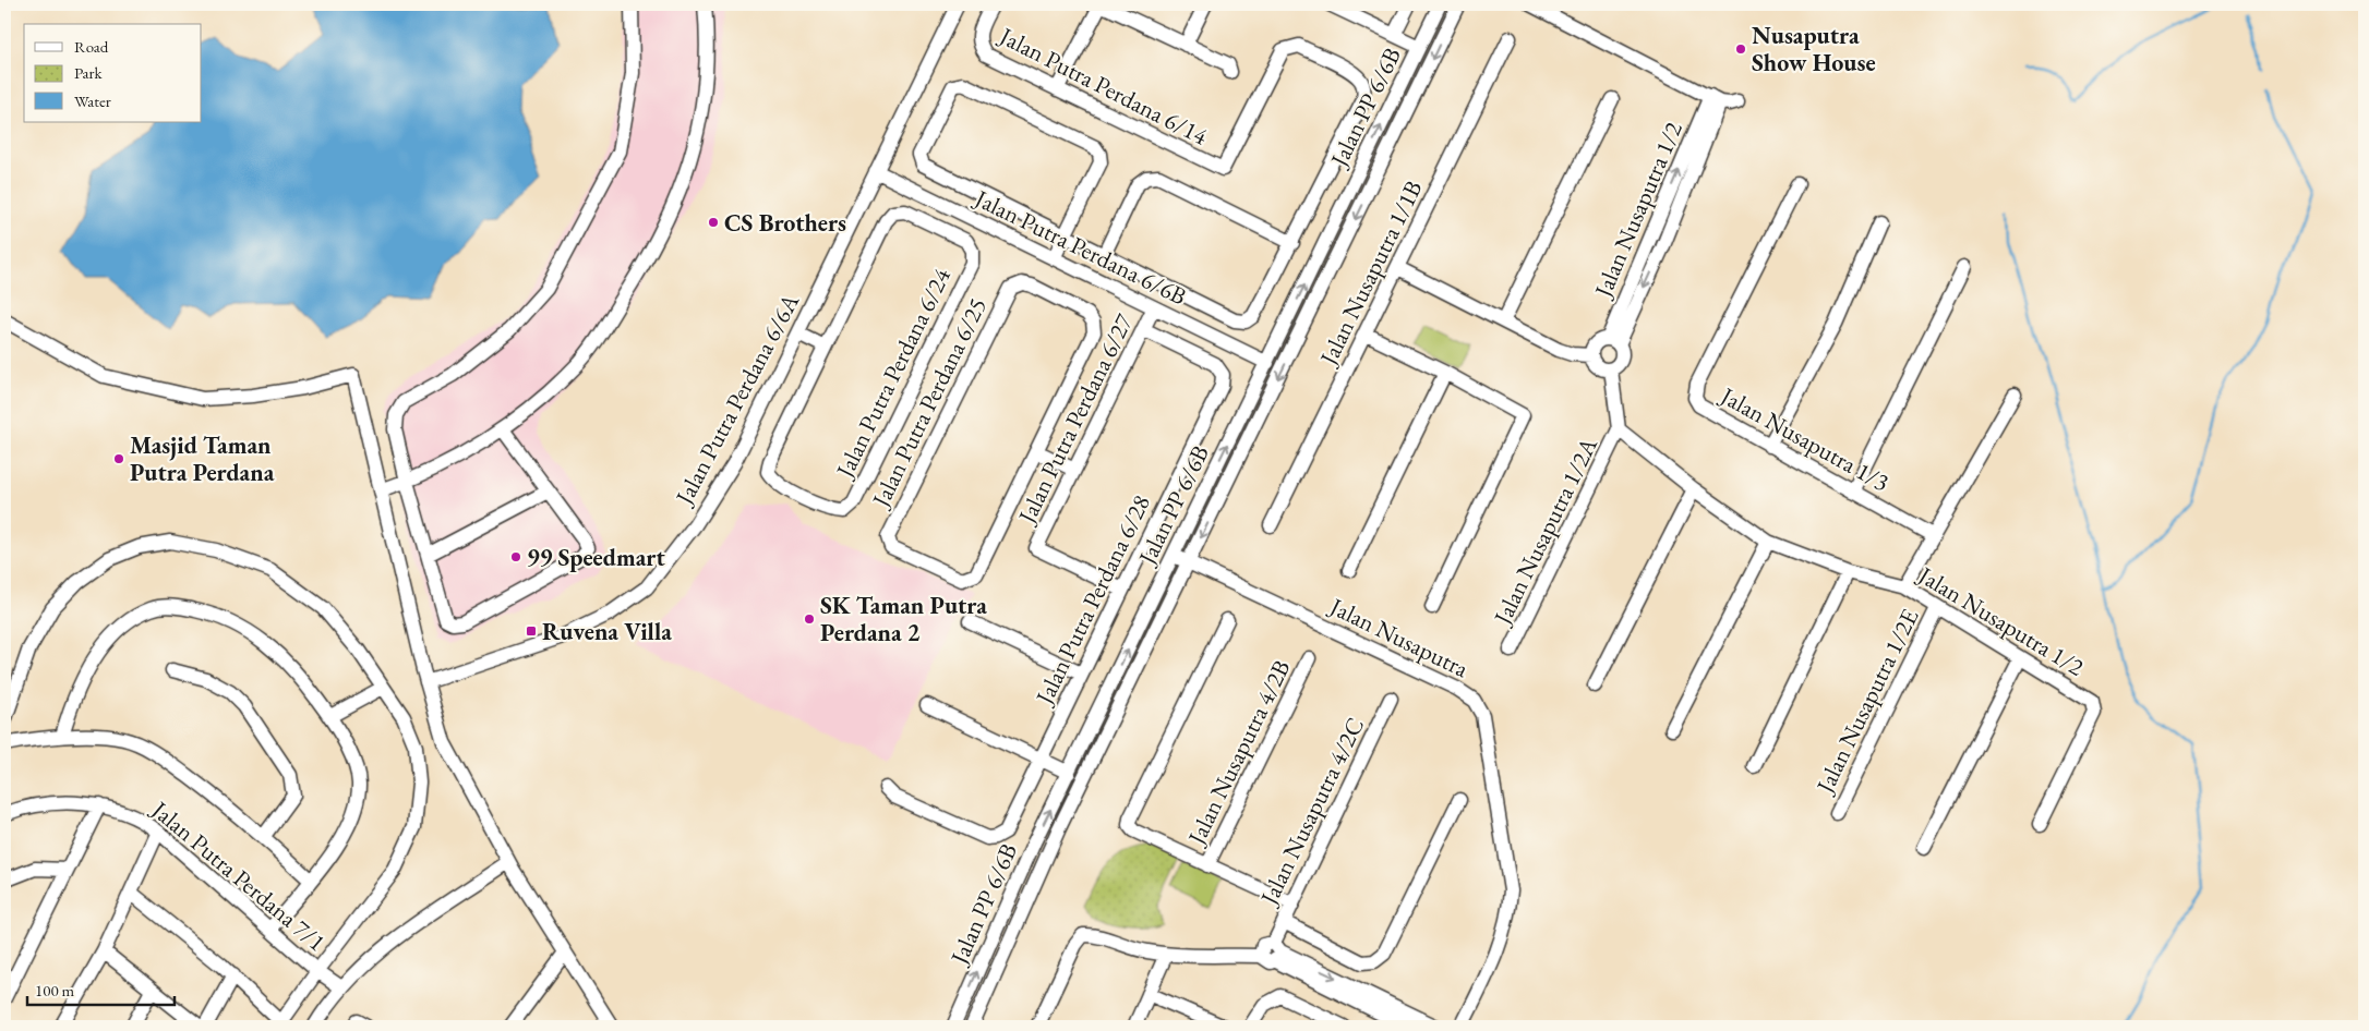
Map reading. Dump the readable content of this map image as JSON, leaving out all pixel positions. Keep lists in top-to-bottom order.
{
  "streets": {
    "street": [
      "Jalan Putra Perdana 6/14",
      "Jalan PP 6/6B",
      "Jalan Nusaputra 1/2",
      "Jalan Putra Perdana 6/6B",
      "Jalan Nusaputra 1/1B",
      "Jalan Putra Perdana 6/24",
      "Jalan Putra Perdana 6/6A",
      "Jalan Putra Perdana 6/25",
      "Jalan Putra Perdana 6/27",
      "Jalan Nusaputra 1/3",
      "Jalan Nusaputra 1/2A",
      "Jalan Putra Perdana 6/28",
      "Jalan Nusaputra",
      "Jalan Nusaputra 1/2E",
      "Jalan Nusaputra 4/2B",
      "Jalan Nusaputra 4/2C",
      "Jalan Putra Perdana 7/1"
    ]
  },
  "crossings": [
    ["Jalan PP 6/6B", "Jalan Putra Perdana 6/6B"],
    ["Jalan PP 6/6B", "Jalan Nusaputra"],
    ["Jalan Nusaputra 1/2", "Jalan Nusaputra 1/2A"],
    ["Jalan Nusaputra 1/2", "Jalan Nusaputra 1/2E"],
    ["Jalan Putra Perdana 6/6B", "Jalan Putra Perdana 6/6A"],
    ["Jalan Putra Perdana 6/6B", "Jalan Putra Perdana 6/27"],
    ["Jalan Putra Perdana 6/27", "Jalan Putra Perdana 6/28"]
  ],
  "places": {
    "other": [
      "Nusaputra Show House",
      "CS Brothers",
      "Masjid Taman Putra Perdana",
      "99 Speedmart",
      "SK Taman Putra Perdana 2"
    ],
    "transit": ["Ruvena Villa"]
  },
  "legend": ["Road", "Park", "Water"],
  "scale_bar": "100 m"
}
